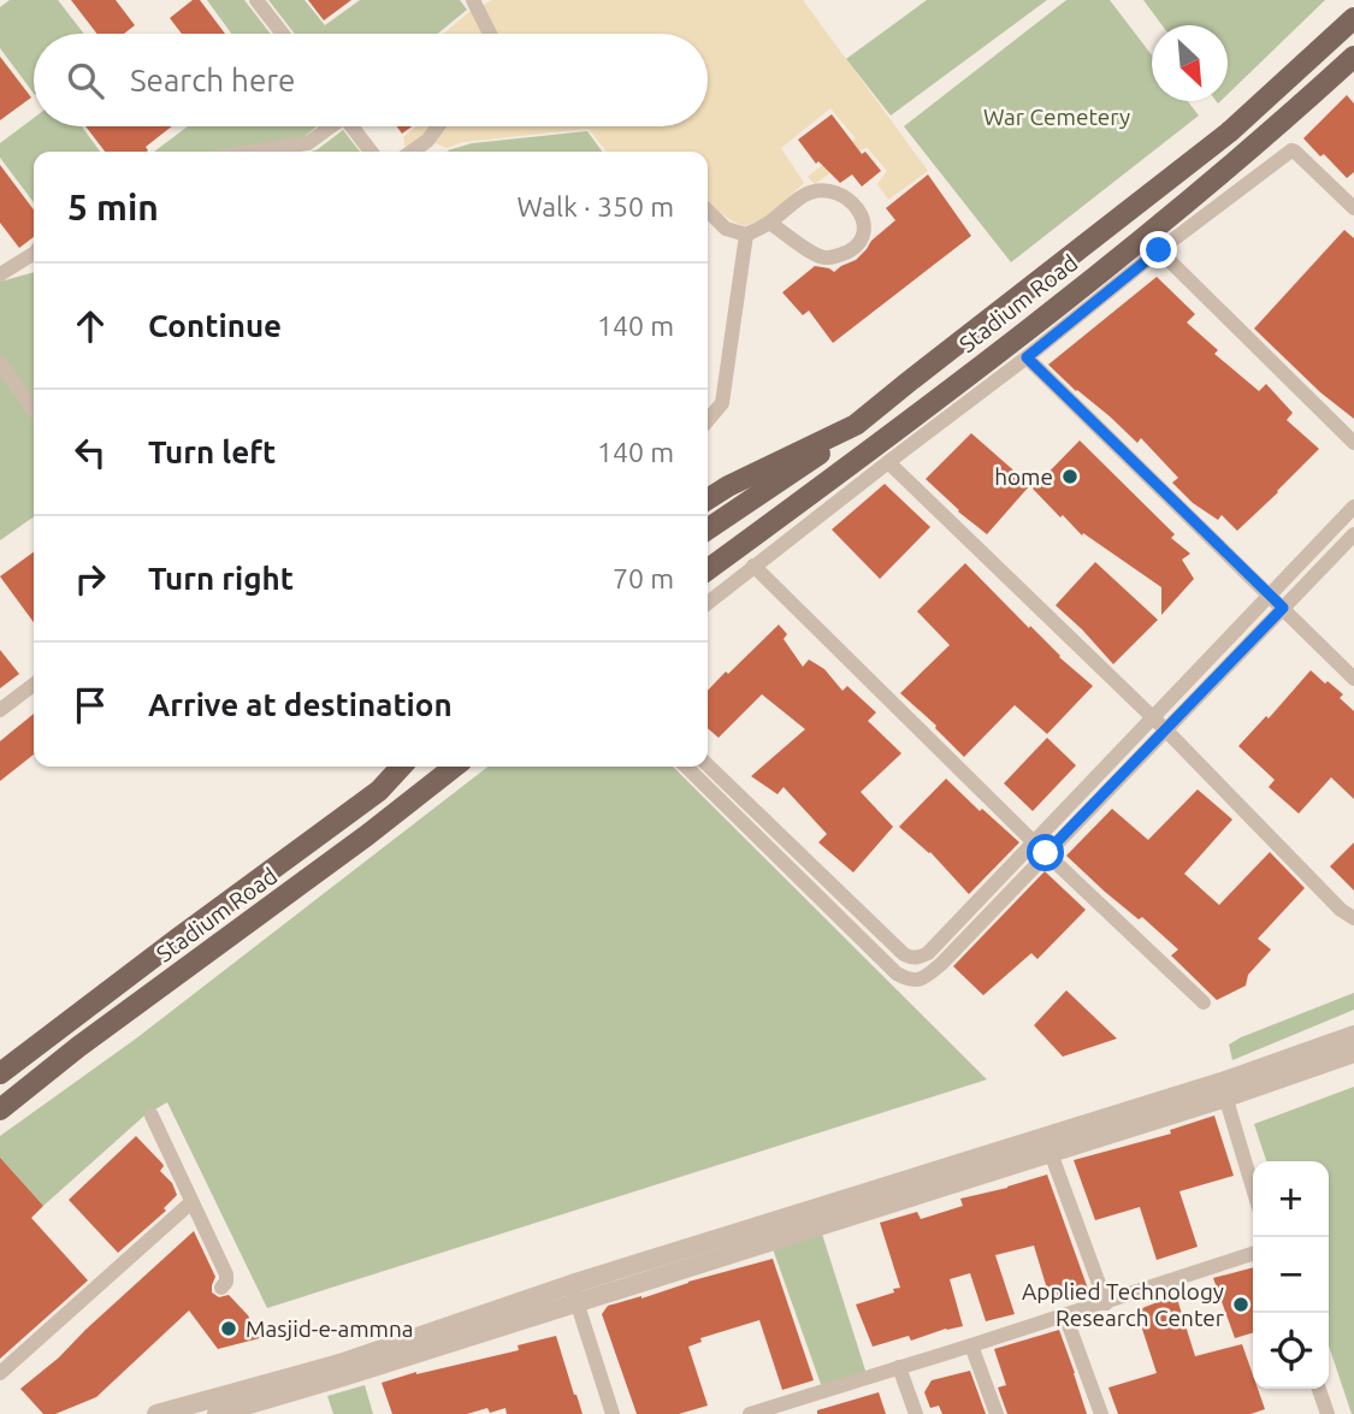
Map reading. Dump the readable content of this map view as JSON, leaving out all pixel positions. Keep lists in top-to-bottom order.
{
  "streets": {
    "main road": ["Stadium Road"]
  },
  "parks": ["War Cemetery"],
  "places": ["home", "Applied Technology Research Center", "Masjid-e-ammna"],
  "north": "bottom right",
  "page": {
    "search": "Search here",
    "heading": ["5 min", "Walk · 350 m"],
    "list": [
      ["Continue", "140 m"],
      ["Turn left", "140 m"],
      ["Turn right", "70 m"],
      "Arrive at destination"
    ],
    "map_buttons": ["+", "−"]
  }
}
